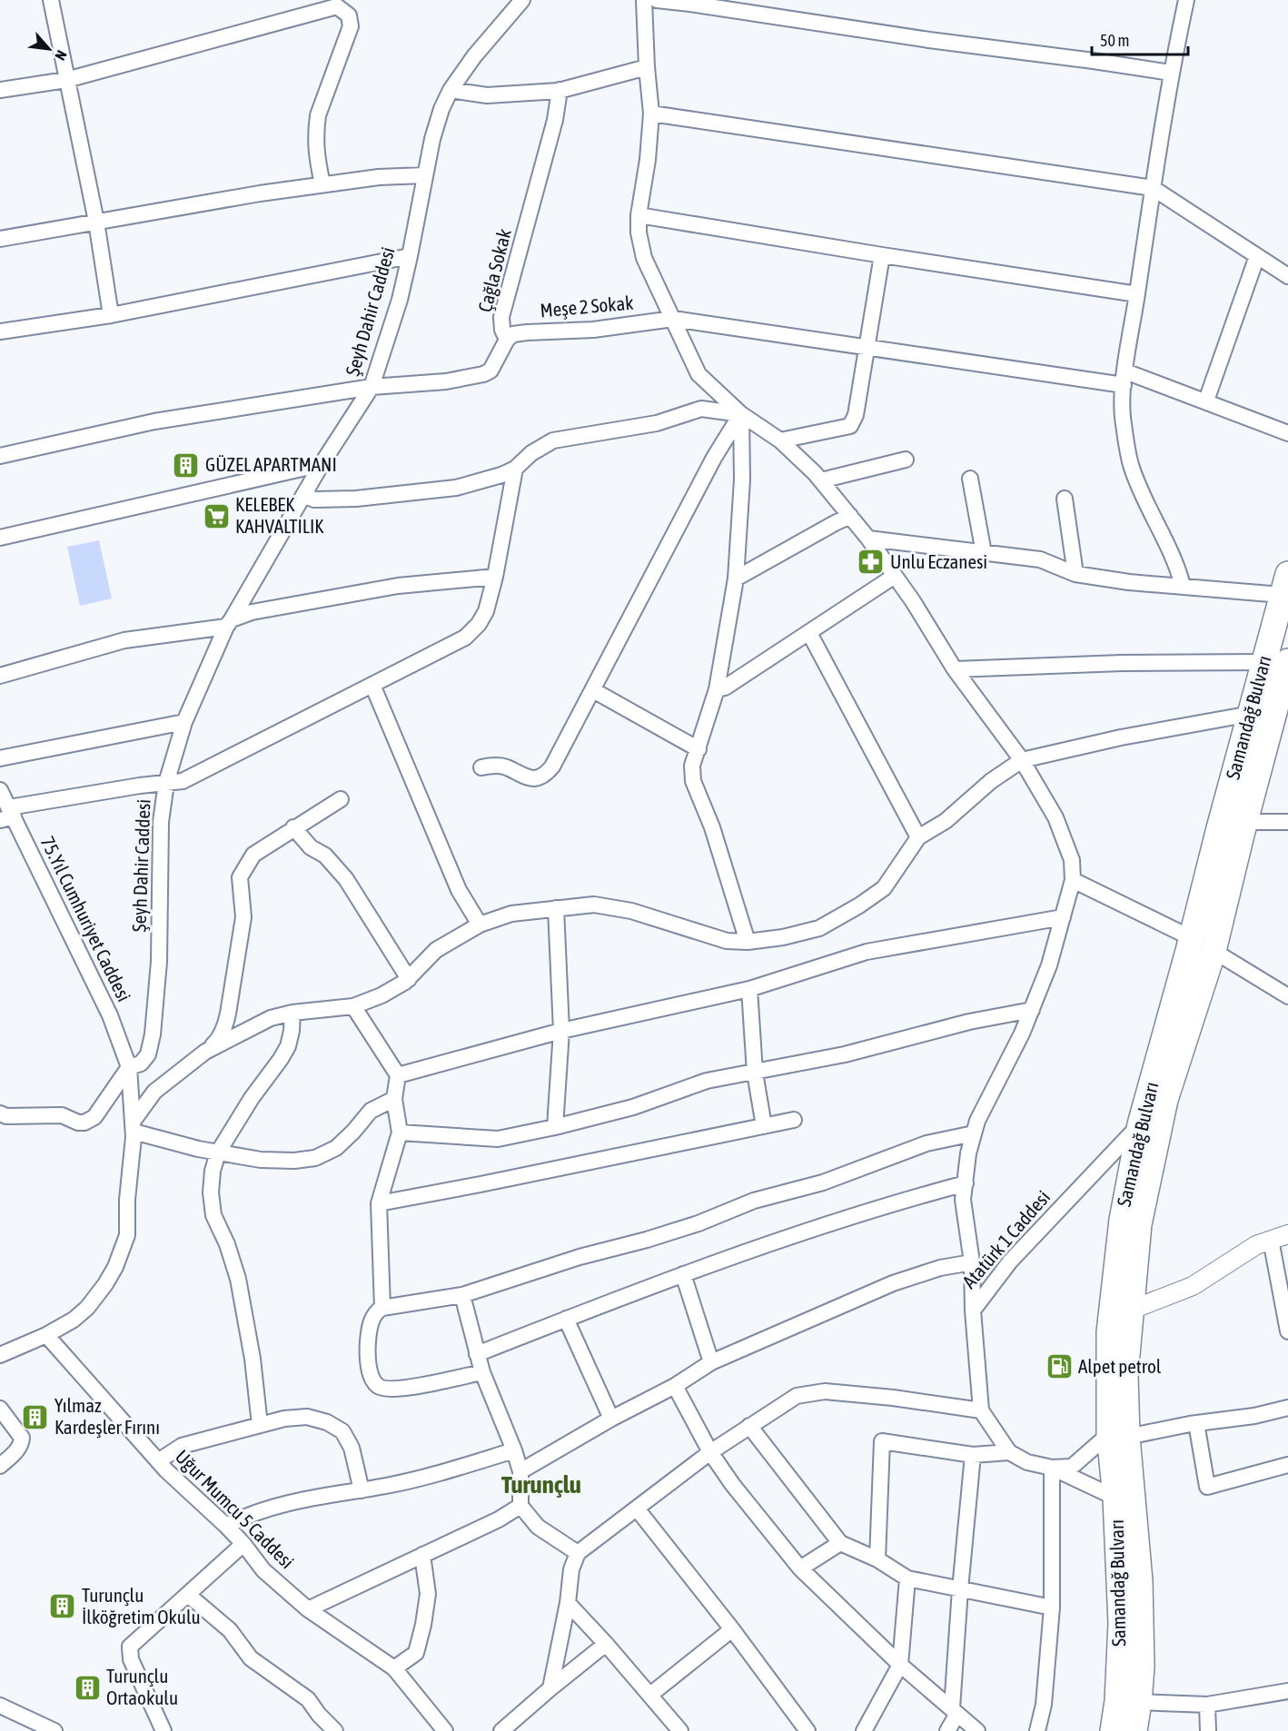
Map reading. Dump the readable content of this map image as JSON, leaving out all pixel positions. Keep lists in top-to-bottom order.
{
  "streets": {
    "highway": ["Samandağ Bulvarı"],
    "street": [
      "Çağla Sokak",
      "Meşe 2 Sokak",
      "Şeyh Dahir Caddesi",
      "75.Yıl Cumhuriyet Caddesi",
      "Atatürk 1 Caddesi",
      "Uğur Mumcu 5 Caddesi"
    ]
  },
  "crossings": [
    ["Çağla Sokak", "Meşe 2 Sokak"],
    ["Çağla Sokak", "Şeyh Dahir Caddesi"],
    ["Şeyh Dahir Caddesi", "75.Yıl Cumhuriyet Caddesi"],
    ["Samandağ Bulvarı", "Atatürk 1 Caddesi"]
  ],
  "districts": ["Turunçlu"],
  "places": {
    "building": [
      "GÜZEL APARTMANI",
      "Yılmaz Kardeşler Fırını",
      "Turunçlu İlköğretim Okulu",
      "Turunçlu Ortaokulu"
    ],
    "supermarket": ["KELEBEK KAHVALTILIK"],
    "pharmacy": ["Unlu Eczanesi"],
    "fuel station": ["Alpet petrol"]
  },
  "scale_bar": "50 m",
  "north": "bottom right"
}
